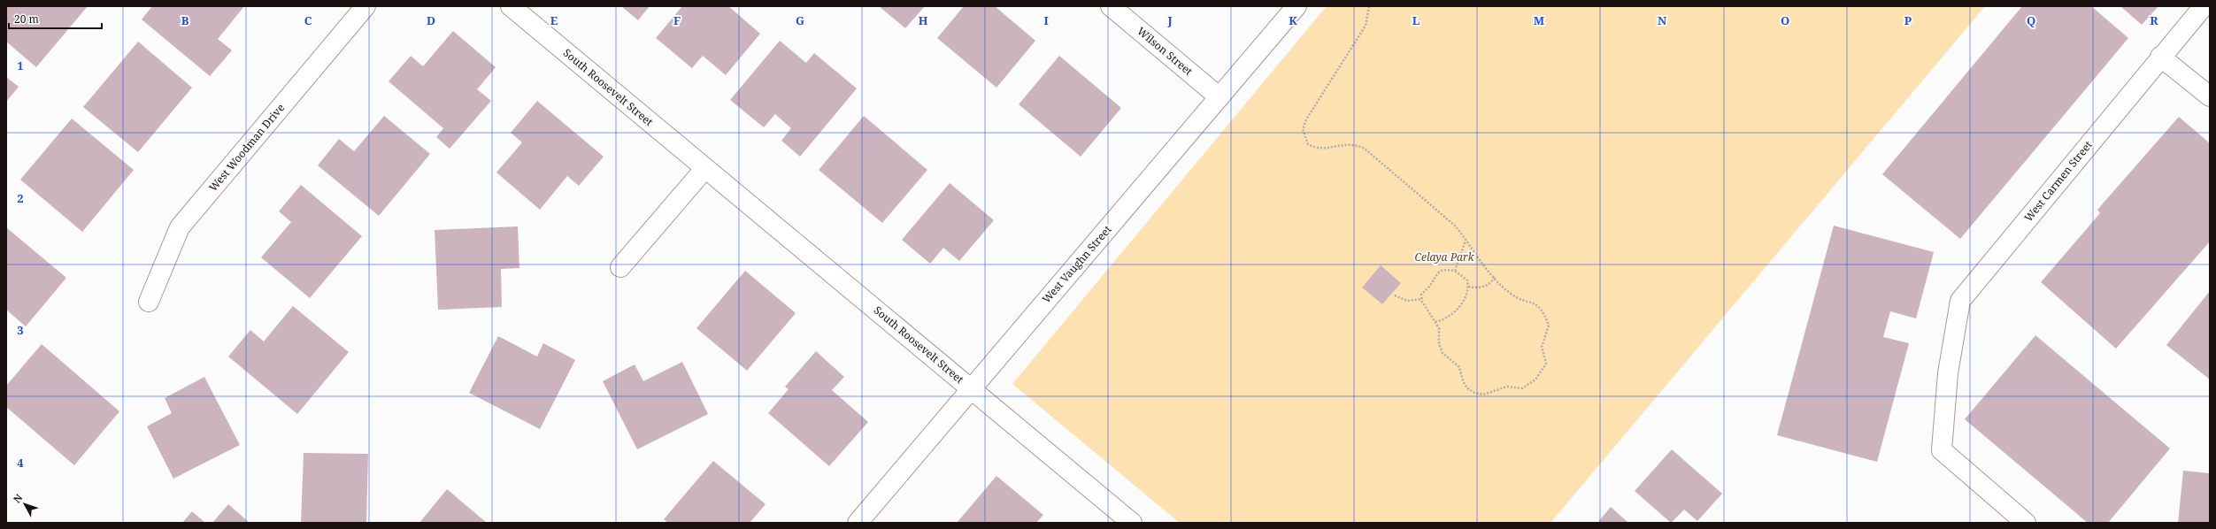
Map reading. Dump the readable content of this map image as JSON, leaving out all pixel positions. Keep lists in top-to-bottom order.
{
  "streets": {
    "street": [
      "Wilson Street",
      "South Roosevelt Street",
      "West Woodman Drive",
      "West Carmen Street",
      "West Vaughn Street"
    ]
  },
  "crossings": [
    ["Wilson Street", "West Vaughn Street"],
    ["South Roosevelt Street", "West Vaughn Street"]
  ],
  "parks": ["Celaya Park"],
  "scale_bar": "20 m",
  "north": "top left",
  "grid": {
    "columns": [
      "B",
      "C",
      "D",
      "E",
      "F",
      "G",
      "H",
      "I",
      "J",
      "K",
      "L",
      "M",
      "N",
      "O",
      "P",
      "Q",
      "R"
    ],
    "rows": [
      "1",
      "2",
      "3",
      "4"
    ]
  }
}
